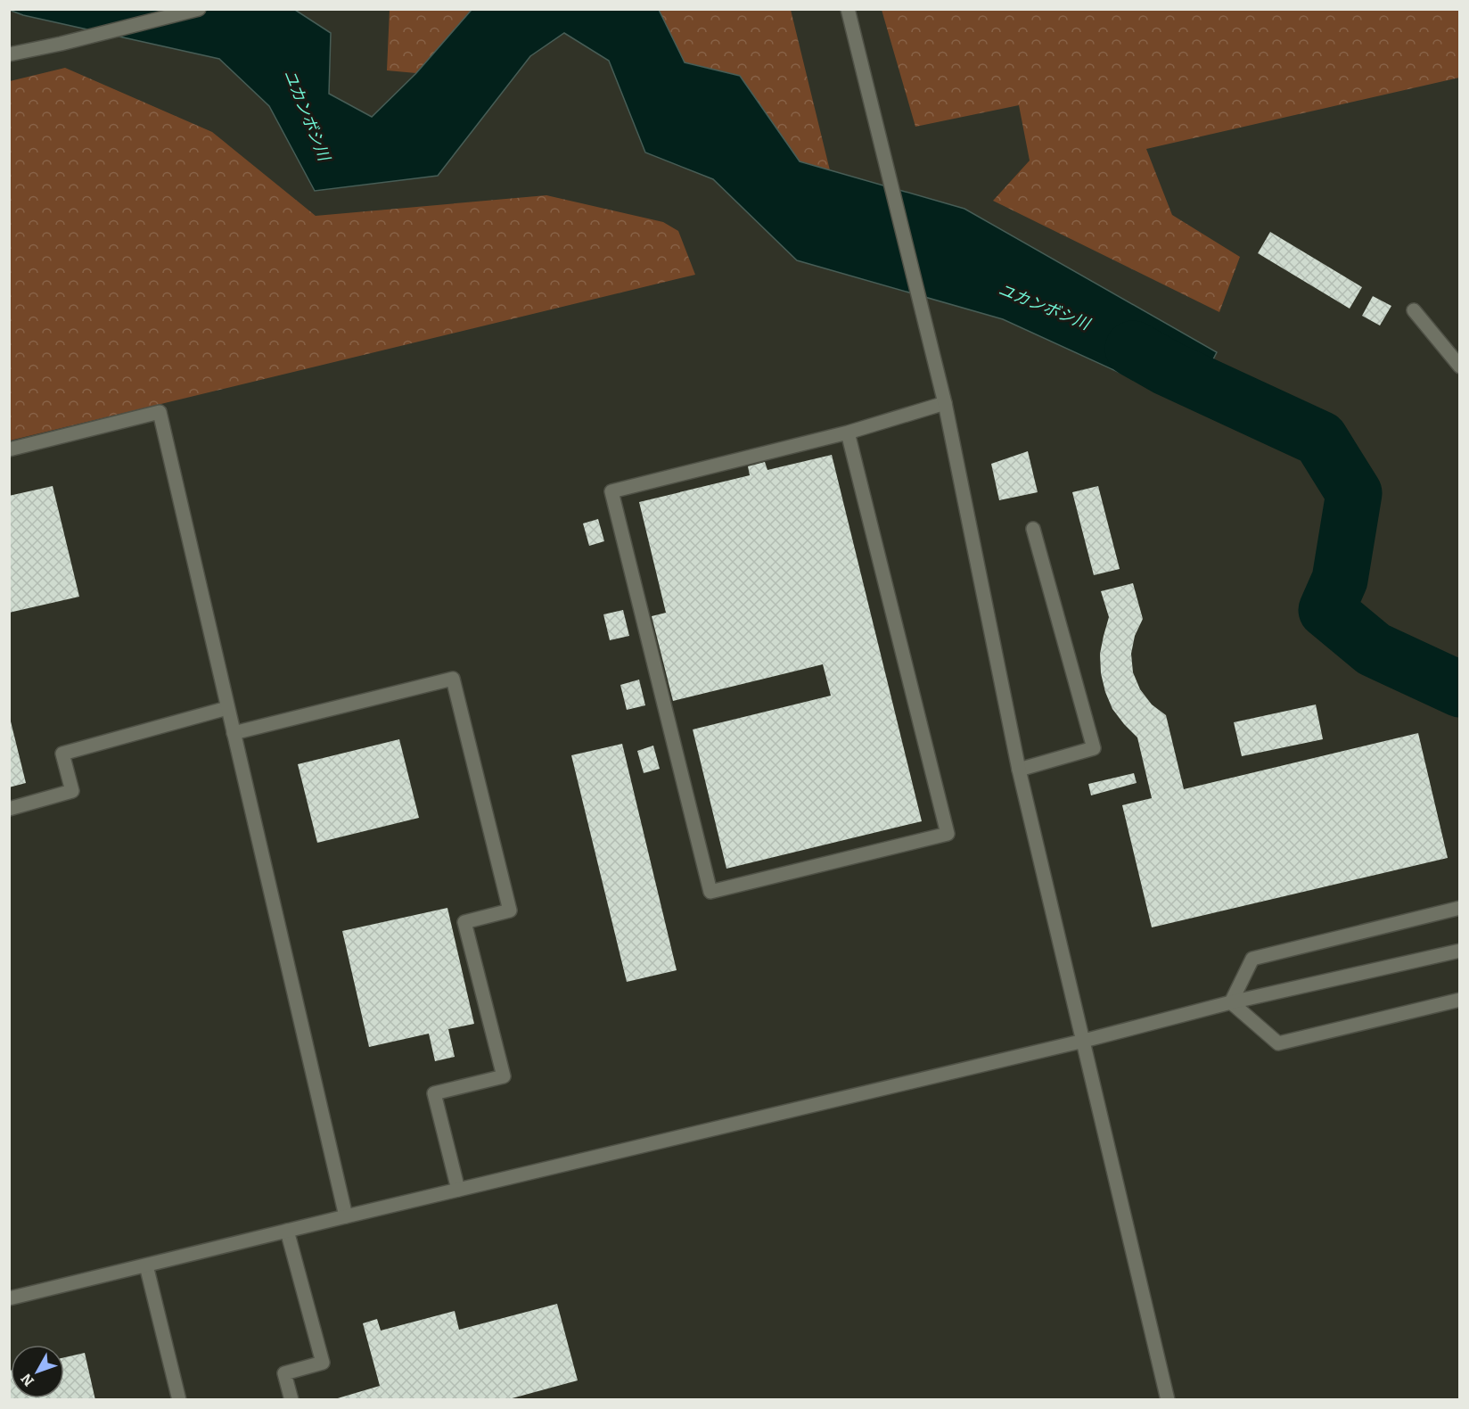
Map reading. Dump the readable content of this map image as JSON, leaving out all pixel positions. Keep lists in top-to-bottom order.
{
  "water": ["ユカンボシ川"],
  "north": "bottom left"
}
